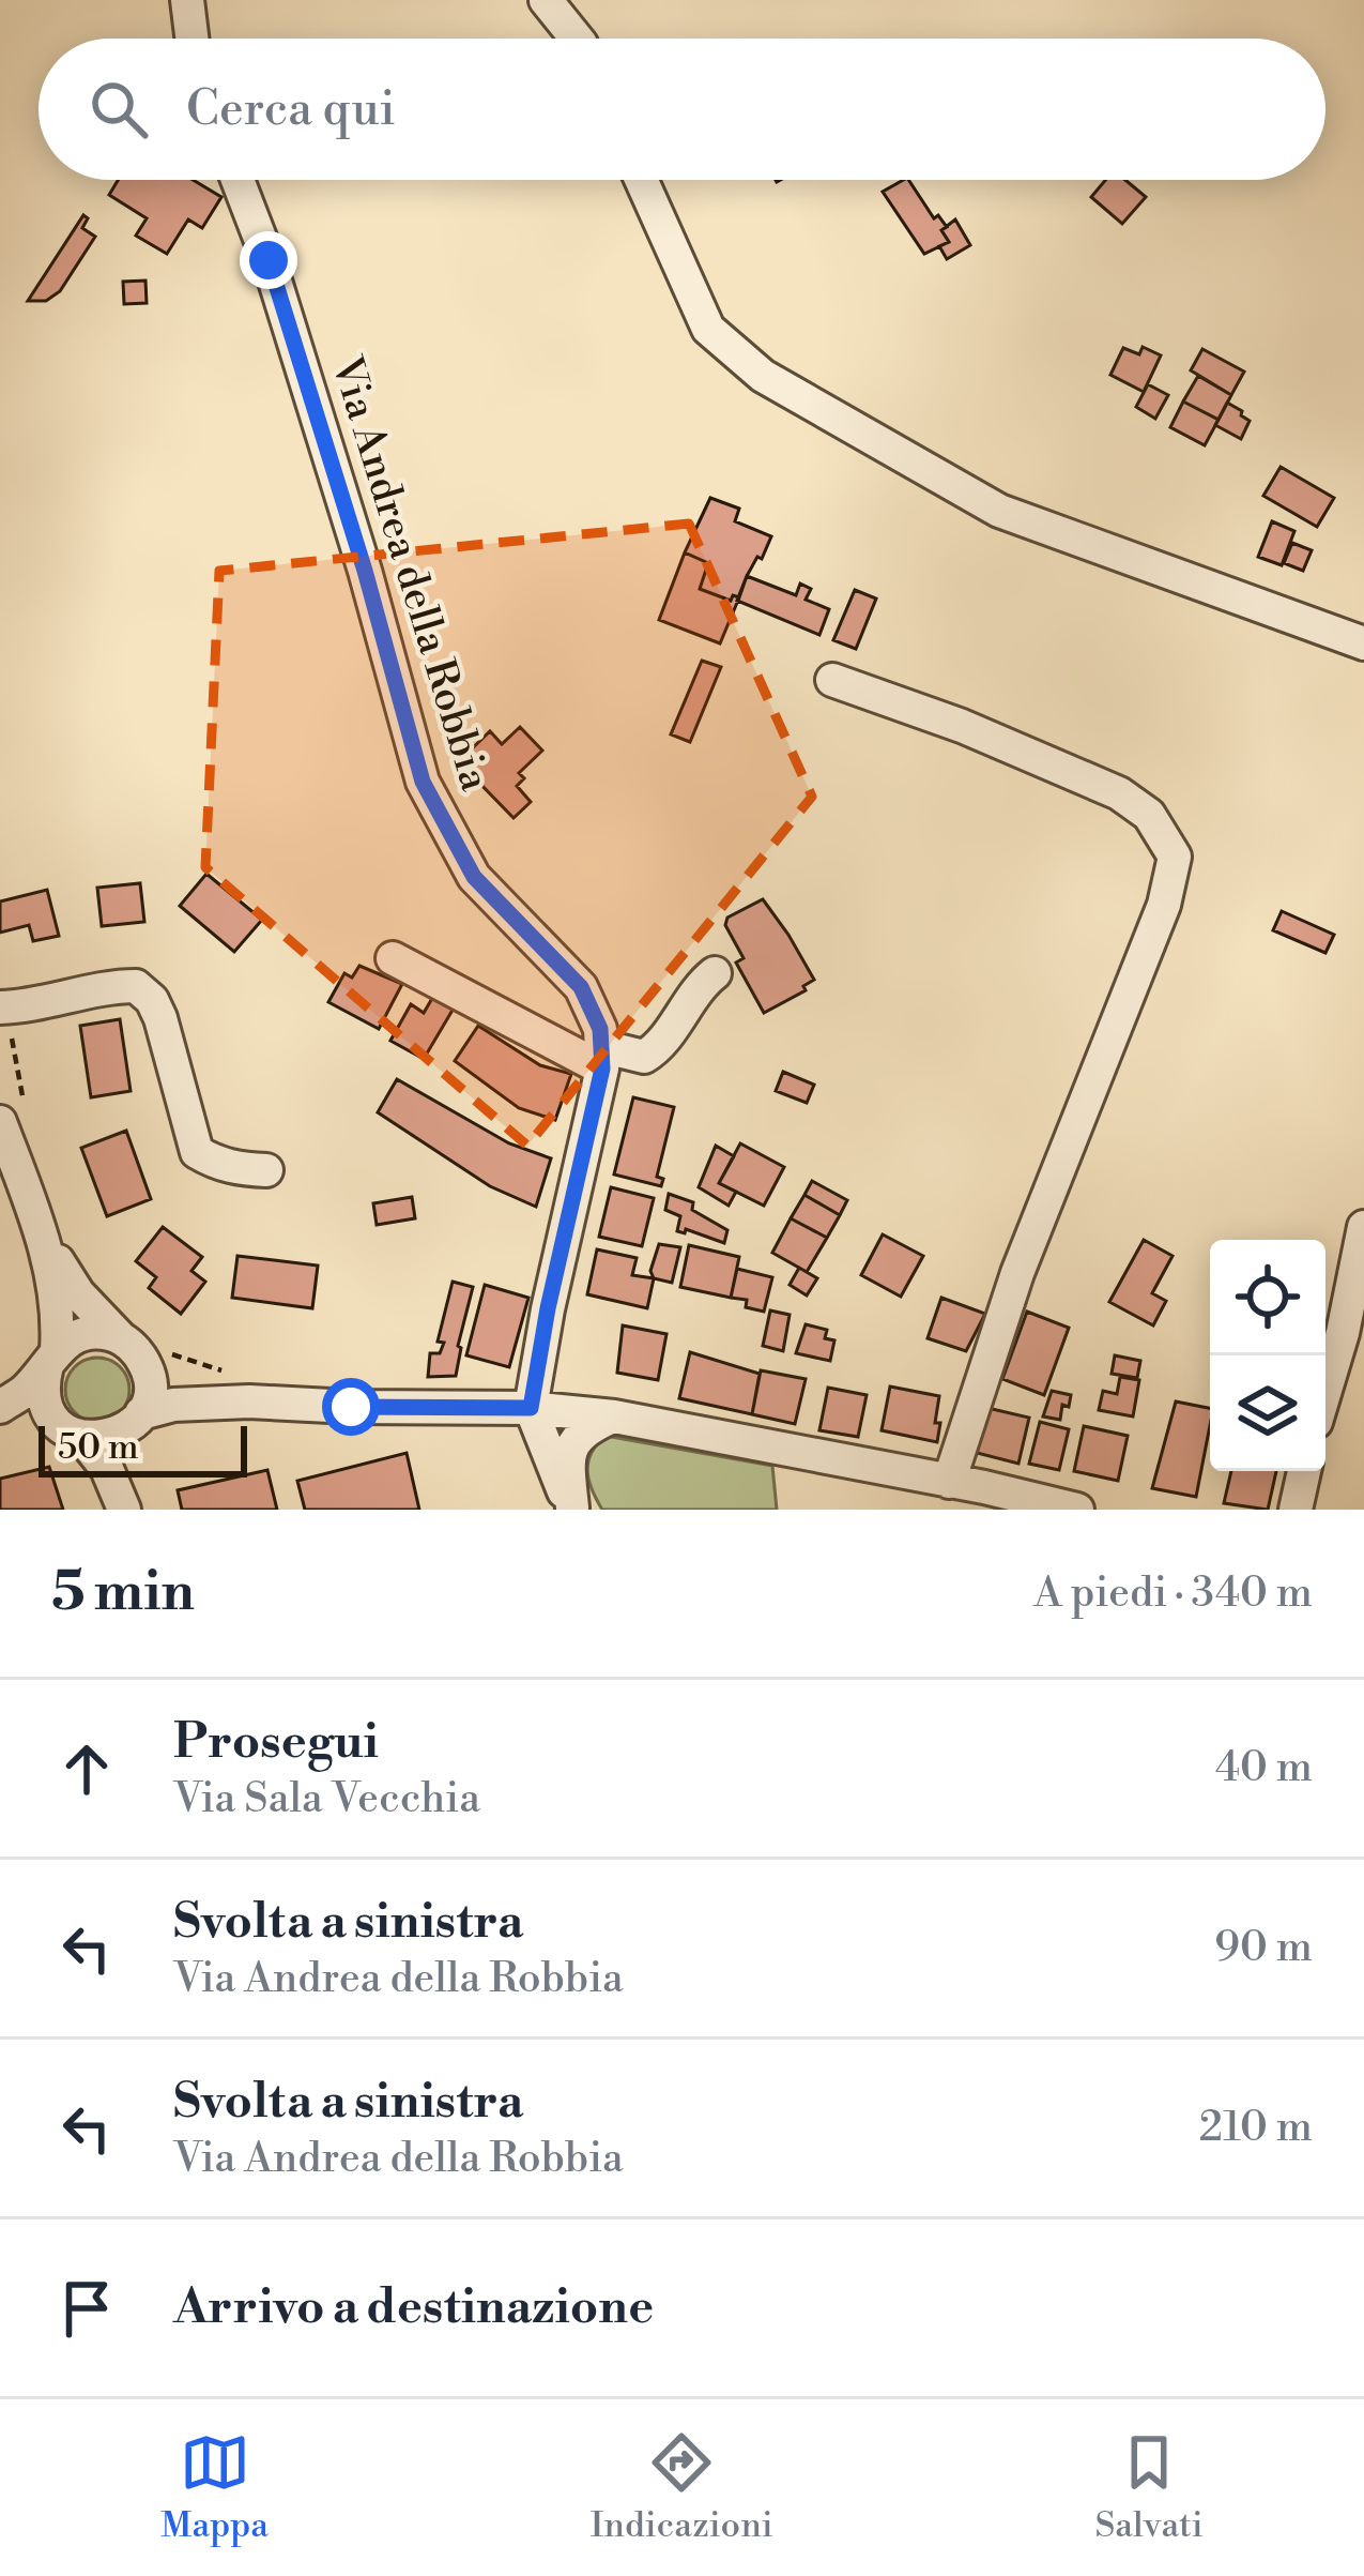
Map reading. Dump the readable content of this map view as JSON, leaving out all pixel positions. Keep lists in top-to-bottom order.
{
  "streets": {
    "street": ["Via Andrea della Robbia"]
  },
  "scale_bar": "50 m",
  "page": {
    "search": "Cerca qui",
    "scale": "50 m",
    "heading": ["5 min", "A piedi · 340 m"],
    "list": [
      ["Prosegui", "Via Sala Vecchia", "40 m"],
      ["Svolta a sinistra", "Via Andrea della Robbia", "90 m"],
      ["Svolta a sinistra", "Via Andrea della Robbia", "210 m"],
      "Arrivo a destinazione"
    ],
    "nav": ["Mappa", "Indicazioni", "Salvati"]
  }
}
